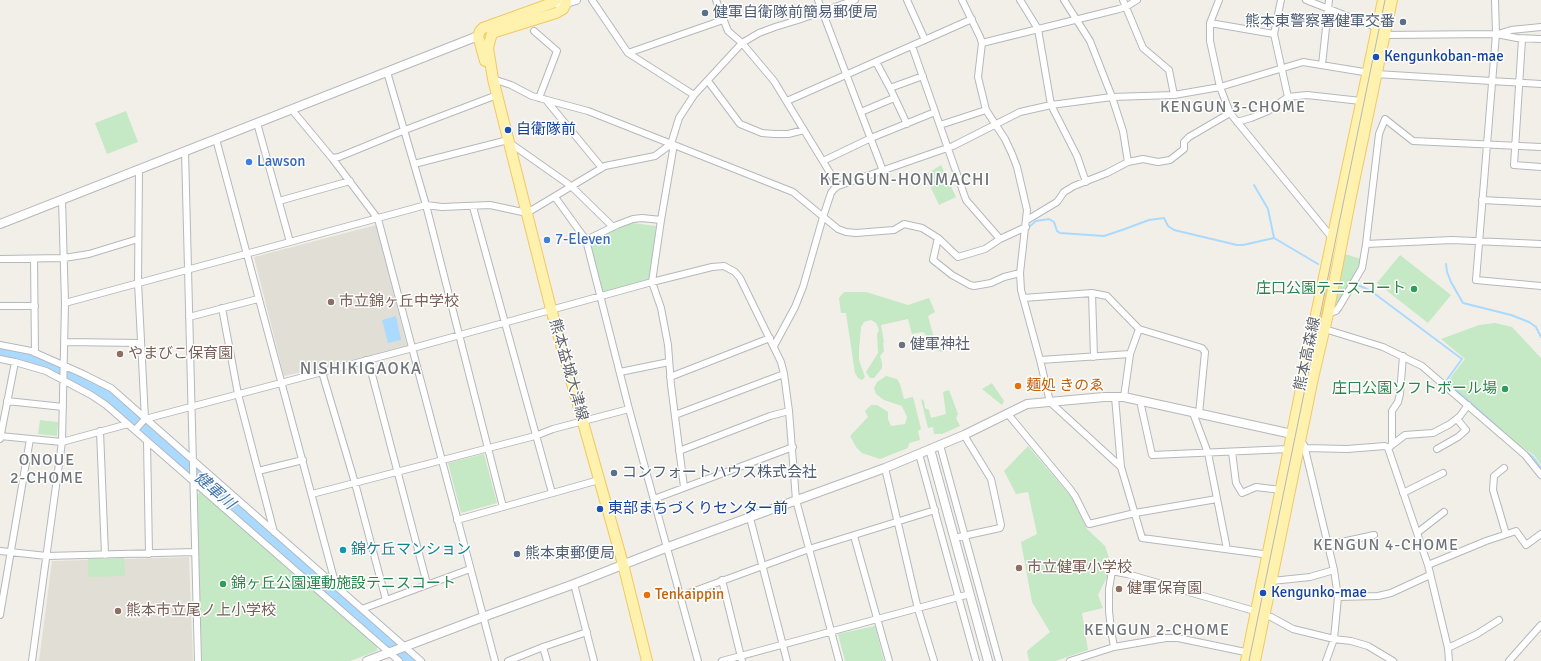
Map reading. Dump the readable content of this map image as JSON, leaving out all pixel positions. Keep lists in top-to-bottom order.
{
  "streets": {
    "main road": ["熊本高森線", "熊本益城大津線"]
  },
  "districts": [
    "KENGUN 3-CHOME",
    "KENGUN-HONMACHI",
    "NISHIKIGAOKA",
    "ONOUE 2-CHOME",
    "KENGUN 4-CHOME",
    "KENGUN 2-CHOME"
  ],
  "water": ["健軍川"],
  "places": [
    "健軍自衛隊前簡易郵便局",
    "熊本東警察署健軍交番",
    "Kengunkoban-mae",
    "自衛隊前",
    "Lawson",
    "7-Eleven",
    "庄口公園テニスコート",
    "市立錦ヶ丘中学校",
    "健軍神社",
    "やまびこ保育園",
    "麺処 きのゑ",
    "庄口公園ソフトボール場",
    "コンフォートハウス株式会社",
    "東部まちづくりセンター前",
    "錦ケ丘マンション",
    "熊本東郵便局",
    "市立健軍小学校",
    "錦ヶ丘公園運動施設テニスコート",
    "健軍保育園",
    "Kengunko-mae",
    "Tenkaippin",
    "熊本市立尾ノ上小学校"
  ]
}
